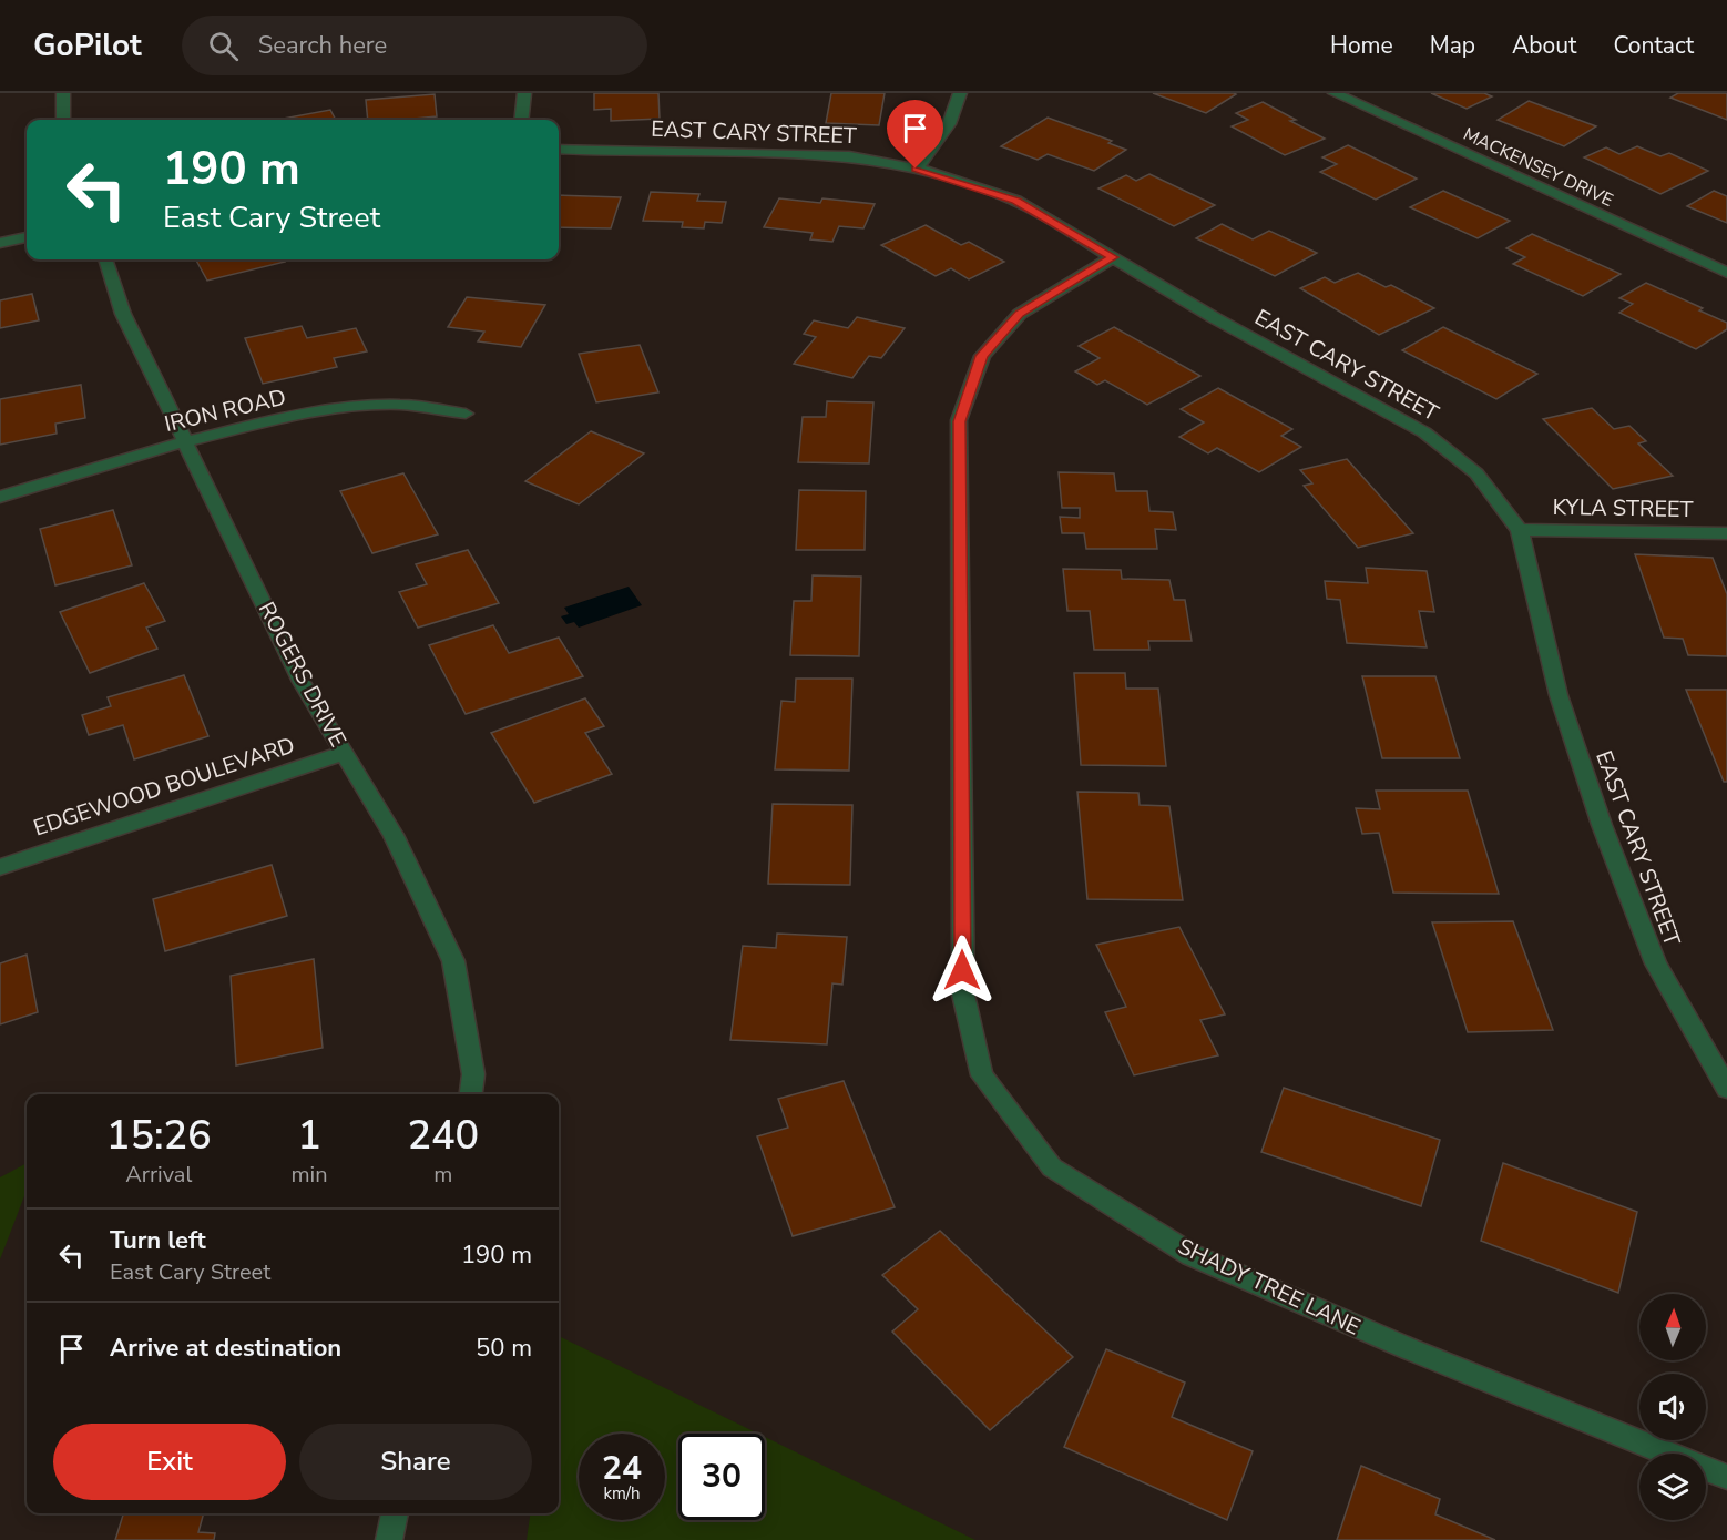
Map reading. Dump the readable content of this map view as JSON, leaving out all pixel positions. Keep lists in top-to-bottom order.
{
  "streets": {
    "street": [
      "EAST CARY STREET",
      "MACKENSEY DRIVE",
      "IRON ROAD",
      "KYLA STREET",
      "ROGERS DRIVE",
      "EDGEWOOD BOULEVARD",
      "SHADY TREE LANE"
    ]
  },
  "crossings": [
    ["EAST CARY STREET", "KYLA STREET"],
    ["EAST CARY STREET", "SHADY TREE LANE"],
    ["IRON ROAD", "ROGERS DRIVE"],
    ["ROGERS DRIVE", "EDGEWOOD BOULEVARD"]
  ],
  "north": "top",
  "page": {
    "header": "GoPilot",
    "search": "Search here",
    "nav": [
      "Home",
      "Map",
      "About",
      "Contact"
    ],
    "turn": ["190 m", "East Cary Street"],
    "eta": [
      "15:26",
      "Arrival",
      "1",
      "min",
      "240",
      "m"
    ],
    "list": [
      {
        "name": "Turn left",
        "note": "East Cary Street",
        "value": "190 m"
      },
      {
        "name": "Arrive at destination",
        "value": "50 m"
      }
    ],
    "buttons": ["Exit", "Share"],
    "speed": "24 km/h",
    "limit": "30"
  }
}
